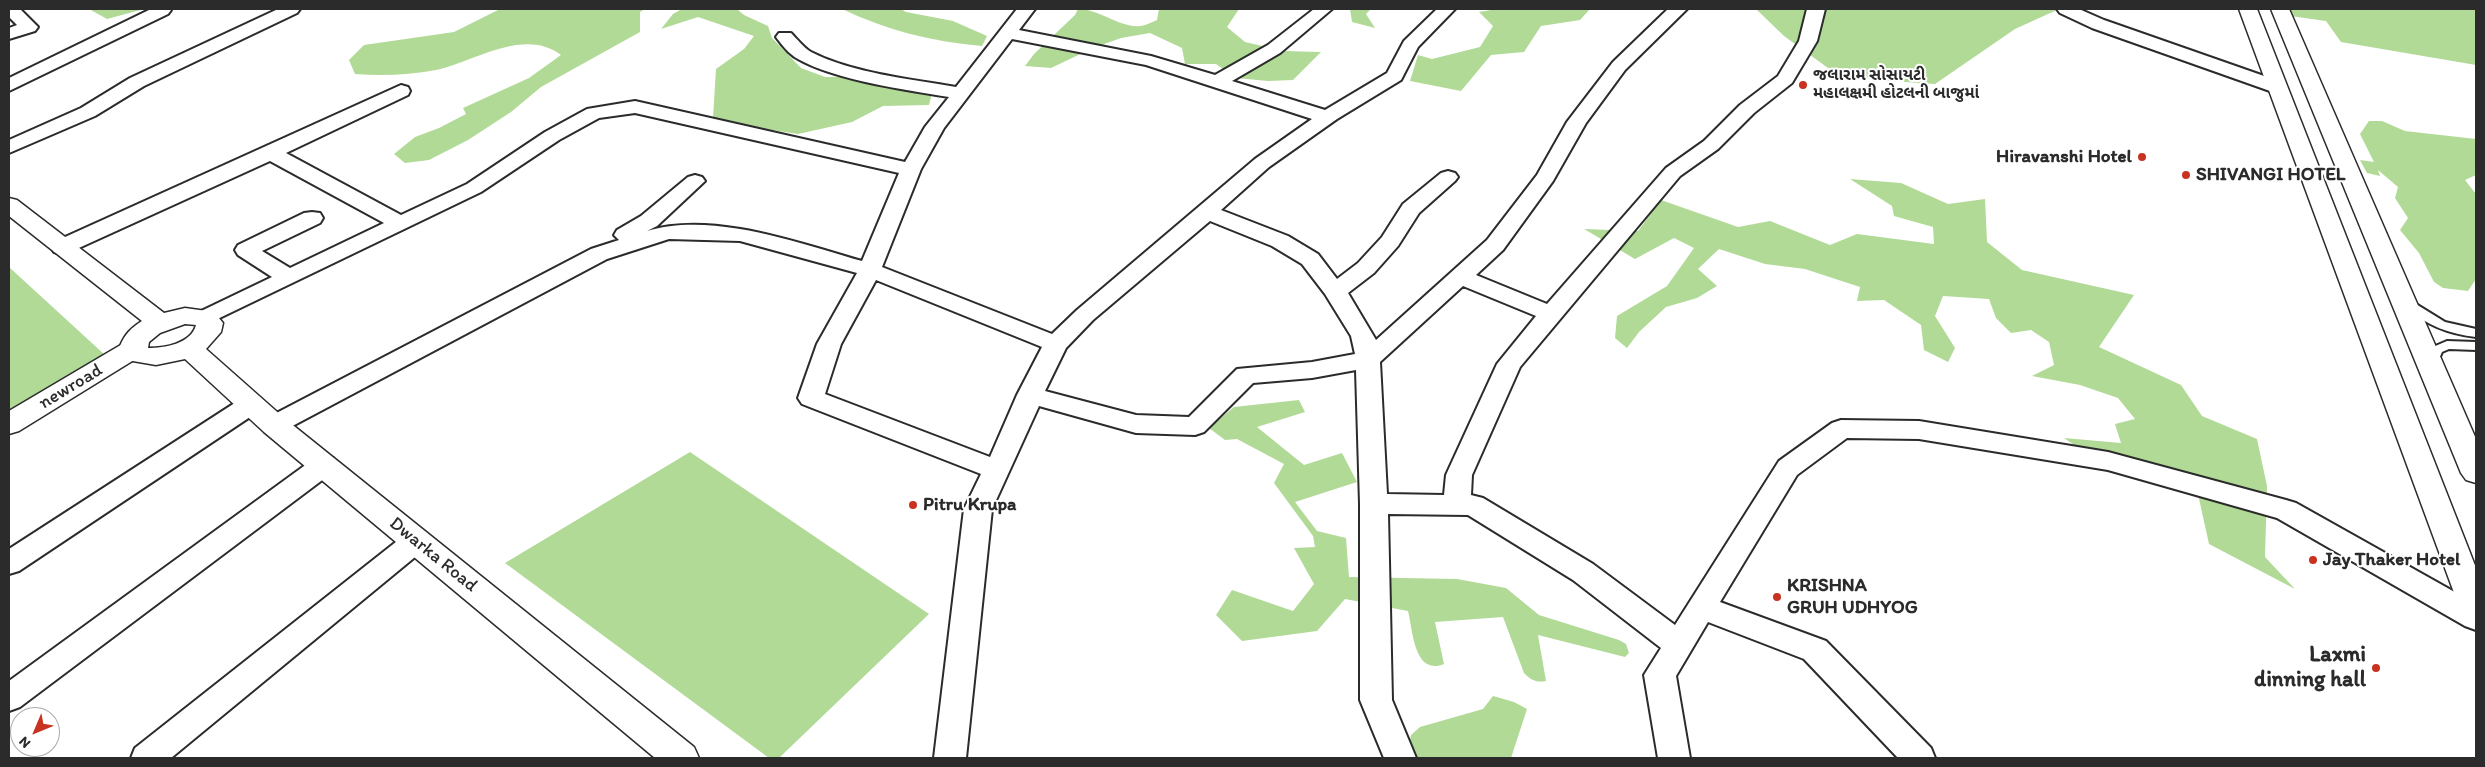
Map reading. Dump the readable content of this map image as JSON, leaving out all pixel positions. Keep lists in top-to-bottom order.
{
  "streets": {
    "main road": ["newroad", "Dwarka Road"]
  },
  "places": [
    "જલારામ સોસાયટી મહાલ‌ક્ષમી હોટલની બાજુમાં",
    "Hiravanshi Hotel",
    "SHIVANGI HOTEL",
    "Pitru Krupa",
    "Jay Thaker Hotel",
    "KRISHNA GRUH UDHYOG",
    "Laxmi dinning hall"
  ],
  "north": "bottom left"
}
